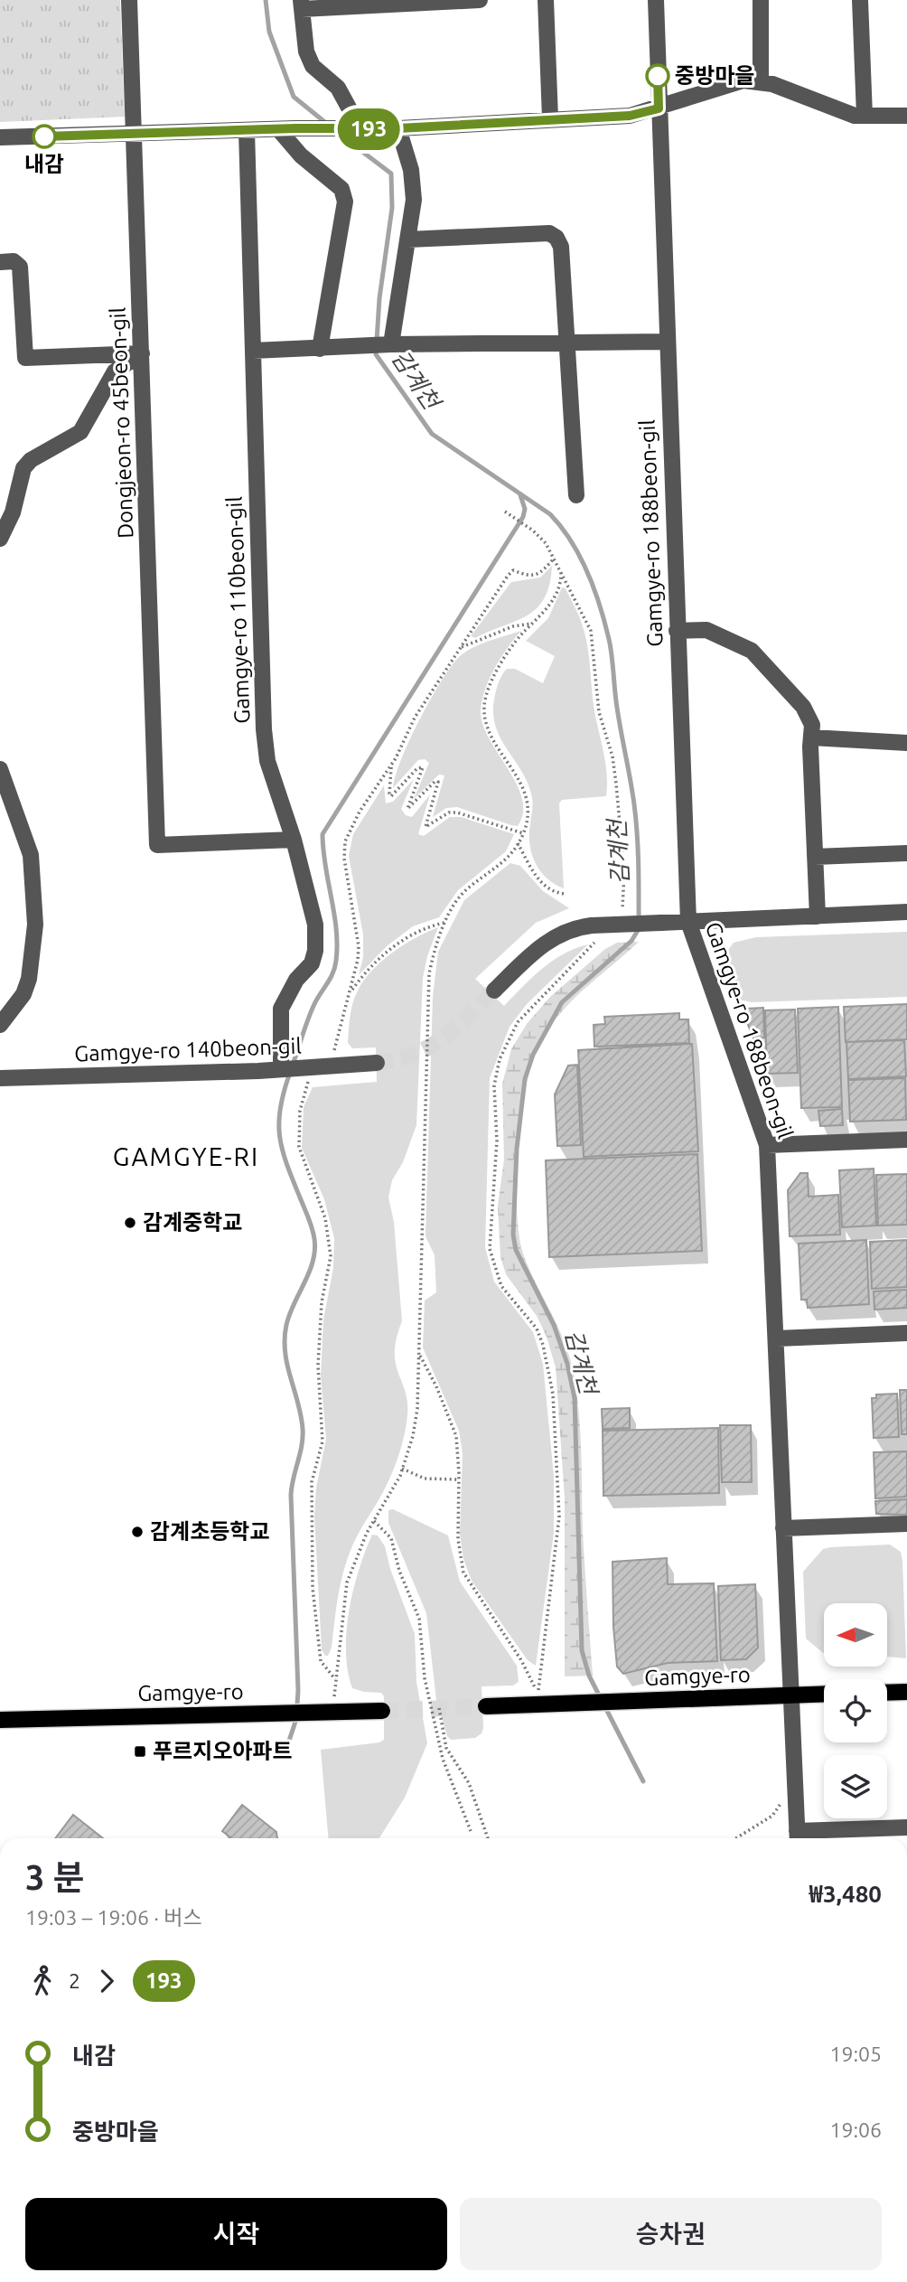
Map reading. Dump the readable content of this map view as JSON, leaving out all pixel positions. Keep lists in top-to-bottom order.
{
  "streets": {
    "main road": ["Gamgye-ro"],
    "street": [
      "Dongjeon-ro 45beon-gil",
      "Gamgye-ro 188beon-gil",
      "Gamgye-ro 110beon-gil",
      "Gamgye-ro 140beon-gil"
    ]
  },
  "crossings": [
    ["Dongjeon-ro 45beon-gil", "Gamgye-ro 110beon-gil"],
    ["Gamgye-ro 188beon-gil", "Gamgye-ro"],
    ["Gamgye-ro 110beon-gil", "Gamgye-ro 140beon-gil"]
  ],
  "districts": ["GAMGYE-RI"],
  "water": ["감계천"],
  "places": {
    "other": [
      "중방마을",
      "내감",
      "감계중학교",
      "감계초등학교"
    ],
    "transit": ["푸르지오아파트"]
  },
  "lines": ["bus line 193"],
  "north": "left",
  "page": {
    "on_map": "193",
    "heading": ["3 분", "19:03 – 19:06 · 버스", "₩3,480"],
    "legs": ["2", "193"],
    "list": [
      {
        "name": "내감",
        "value": "19:05"
      },
      {
        "name": "중방마을",
        "value": "19:06"
      }
    ],
    "buttons": ["시작", "승차권"]
  }
}
